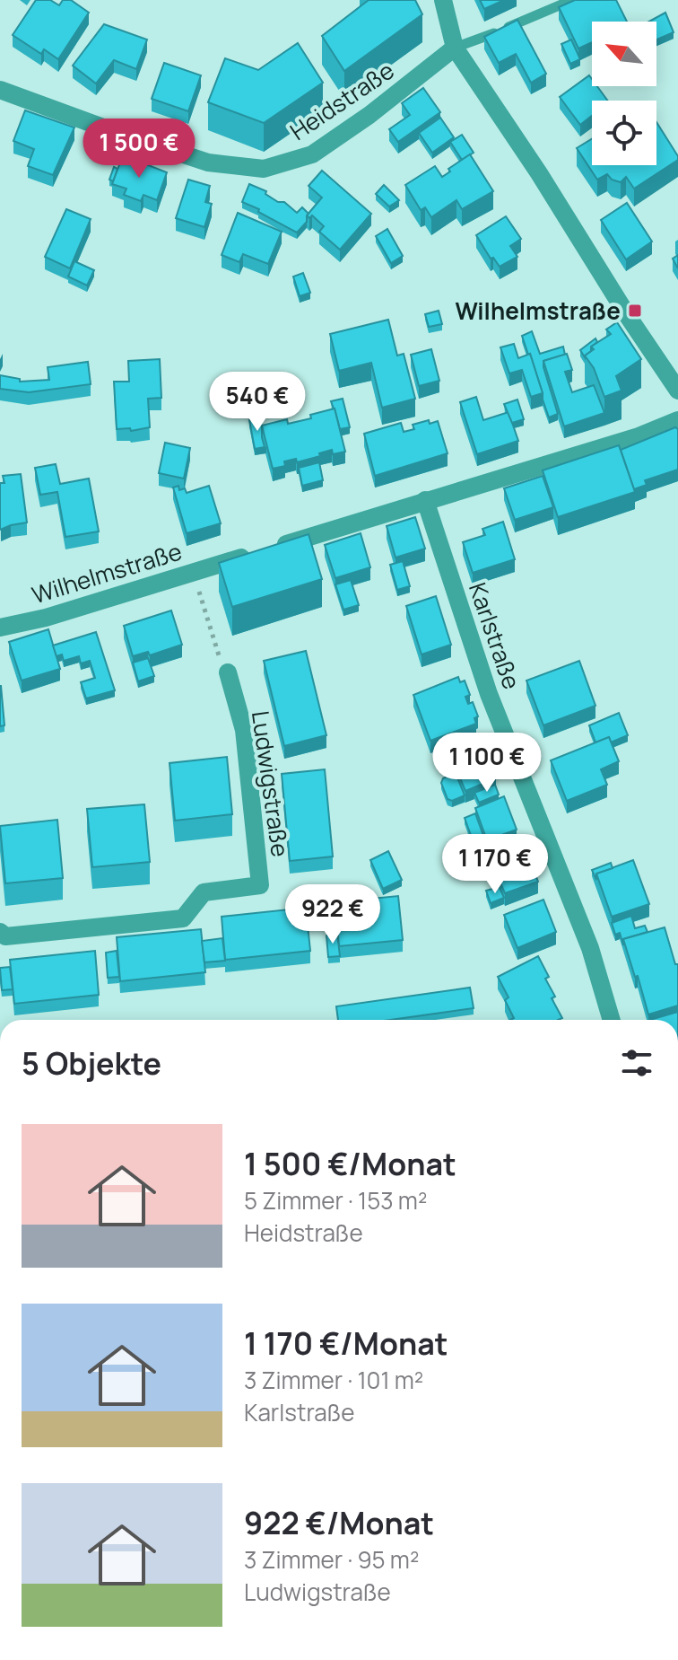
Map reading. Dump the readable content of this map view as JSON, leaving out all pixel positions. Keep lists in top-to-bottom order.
{
  "streets": {
    "street": [
      "Heidstraße",
      "Wilhelmstraße",
      "Karlstraße",
      "Ludwigstraße"
    ]
  },
  "crossings": [
    ["Wilhelmstraße", "Karlstraße"]
  ],
  "places": {
    "transit": ["Wilhelmstraße"]
  },
  "north": "top left",
  "page": {
    "price": [
      "1 500 €",
      "540 €",
      "1 100 €",
      "1 170 €",
      "922 €"
    ],
    "heading": "5 Objekte",
    "list": [
      {
        "name": "1 500 €/Monat",
        "note": "5 Zimmer · 153 m² · Heidstraße"
      },
      {
        "name": "1 170 €/Monat",
        "note": "3 Zimmer · 101 m² · Karlstraße"
      },
      {
        "name": "922 €/Monat",
        "note": "3 Zimmer · 95 m² · Ludwigstraße"
      }
    ]
  }
}
